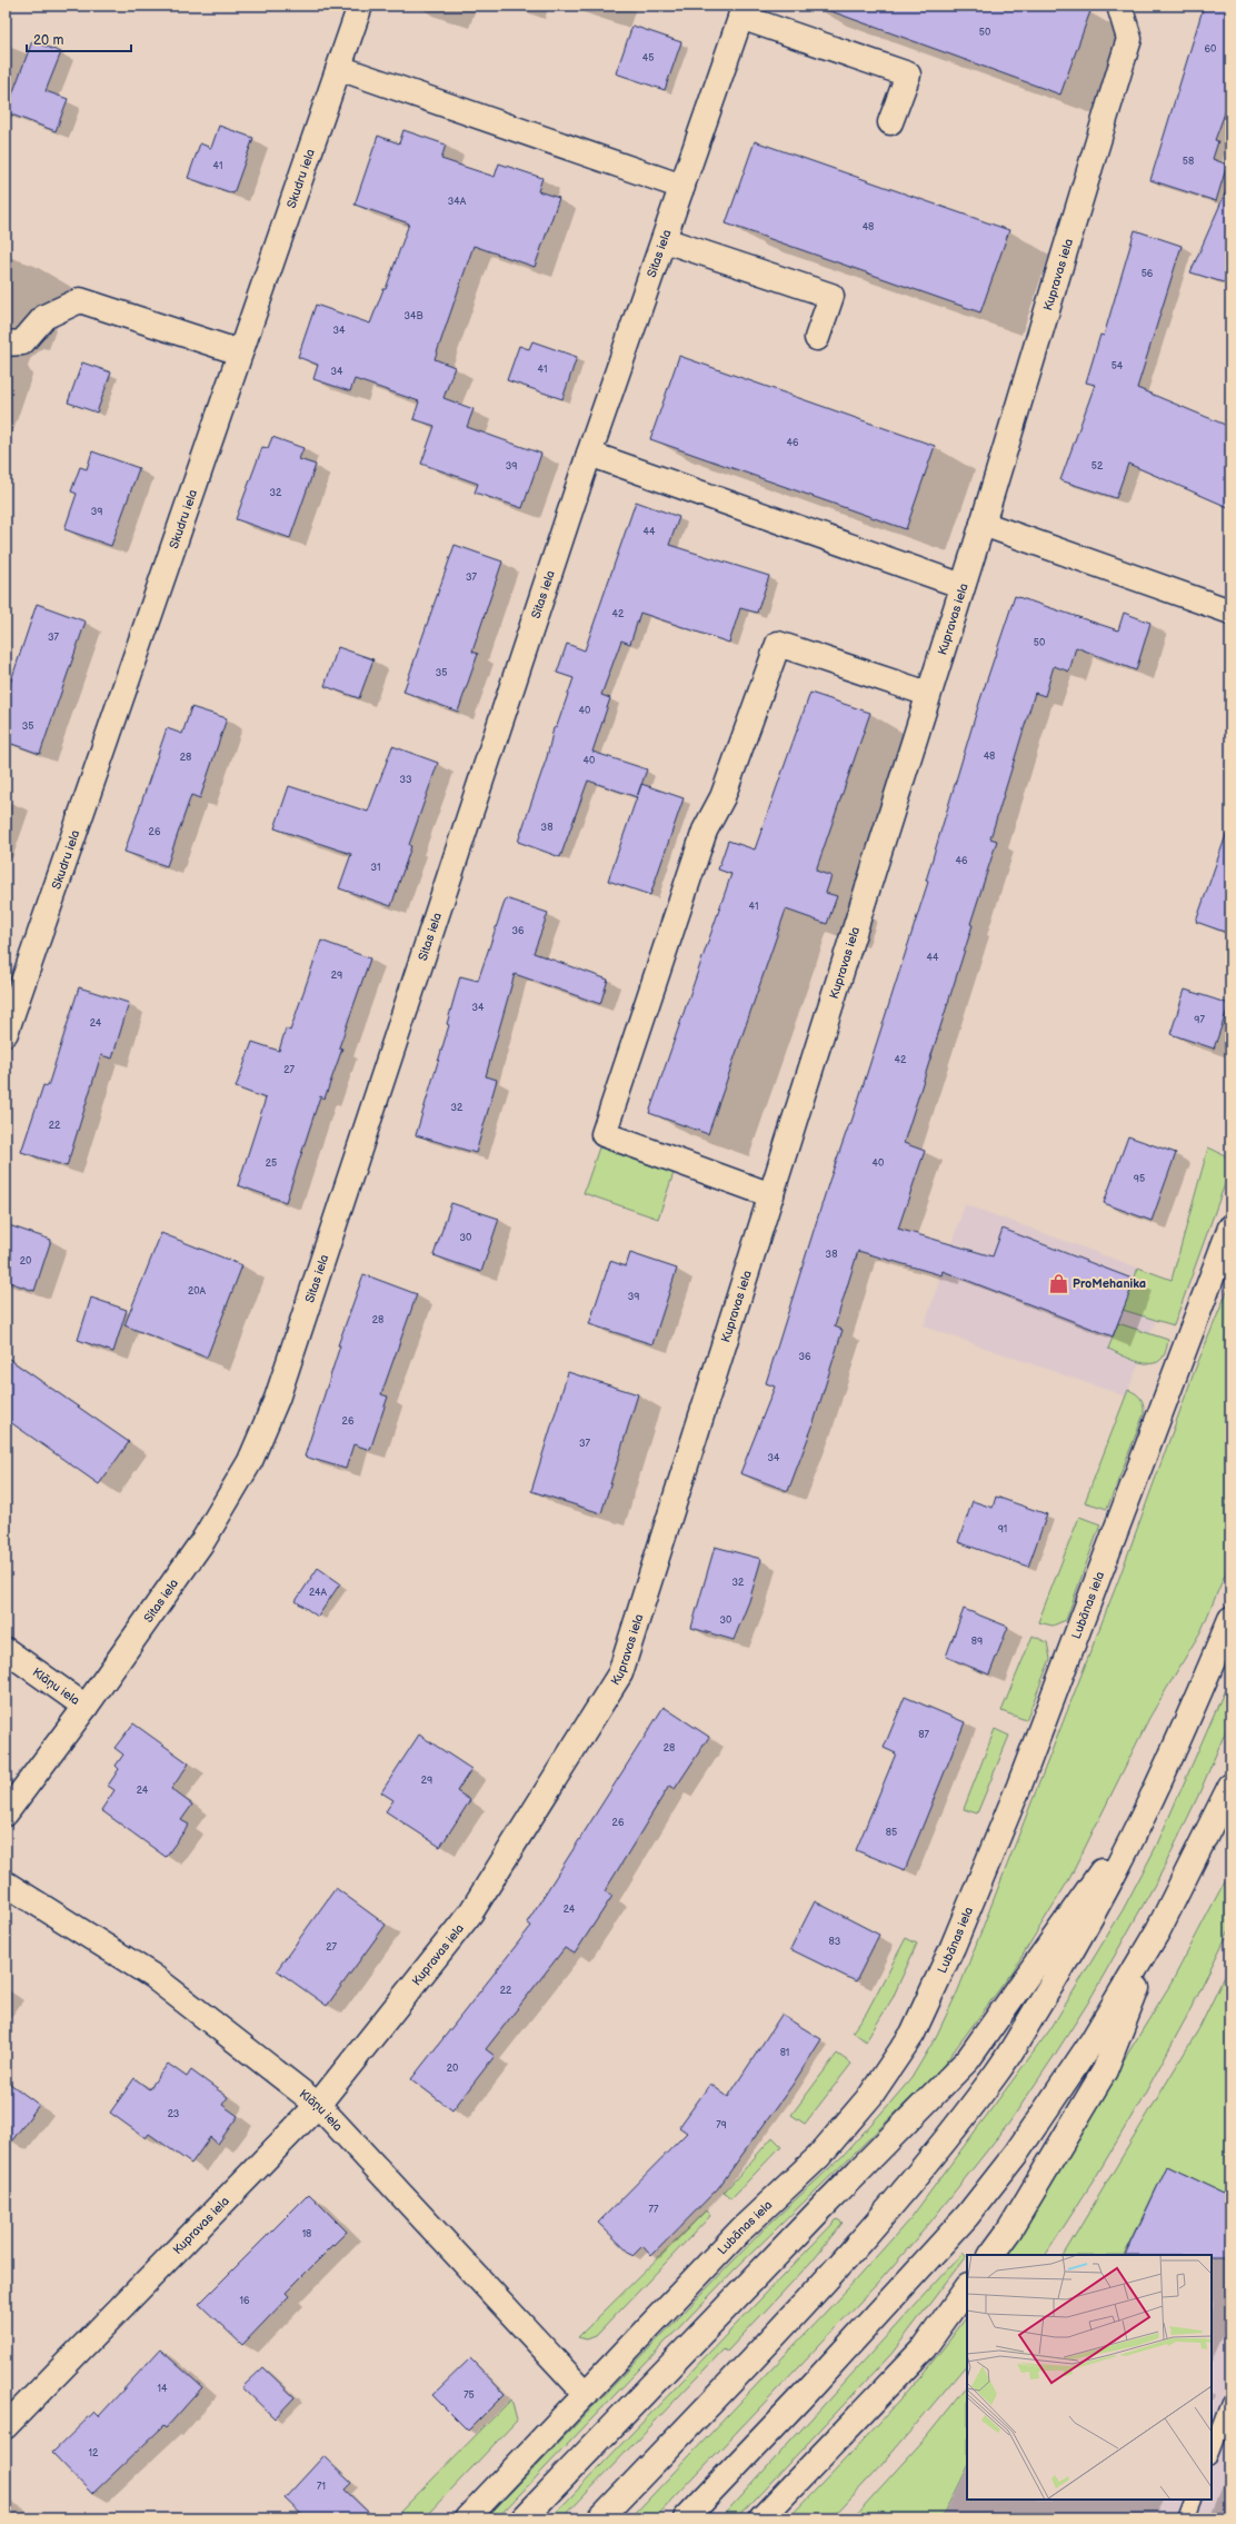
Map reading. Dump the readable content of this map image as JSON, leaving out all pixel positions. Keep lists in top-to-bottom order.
{
  "streets": {
    "main road": [
      "Skudru iela",
      "Sitas iela",
      "Kupravas iela",
      "Lubānas iela",
      "Klāņu iela"
    ]
  },
  "crossings": [
    ["Sitas iela", "Klāņu iela"],
    ["Kupravas iela", "Klāņu iela"],
    ["Lubānas iela", "Klāņu iela"]
  ],
  "places": {
    "shop": ["ProMehanika"]
  },
  "house_numbers": [
    "50",
    "60",
    "45",
    "58",
    "41",
    "34A",
    "48",
    "56",
    "34B",
    "34",
    "54",
    "41",
    "34",
    "46",
    "39",
    "52",
    "32",
    "39",
    "44",
    "37",
    "42",
    "37",
    "50",
    "35",
    "40",
    "35",
    "48",
    "28",
    "40",
    "33",
    "38",
    "26",
    "46",
    "31",
    "41",
    "36",
    "44",
    "29",
    "34",
    "97",
    "24",
    "42",
    "27",
    "32",
    "22",
    "25",
    "40",
    "95",
    "30",
    "38",
    "20",
    "20A",
    "39",
    "28",
    "36",
    "26",
    "37",
    "34",
    "91",
    "32",
    "24A",
    "30",
    "89",
    "87",
    "28",
    "29",
    "24",
    "26",
    "85",
    "24",
    "83",
    "27",
    "22",
    "81",
    "20",
    "23",
    "79",
    "77",
    "18",
    "16",
    "14",
    "75",
    "12",
    "71"
  ],
  "scale_bar": "20 m"
}
